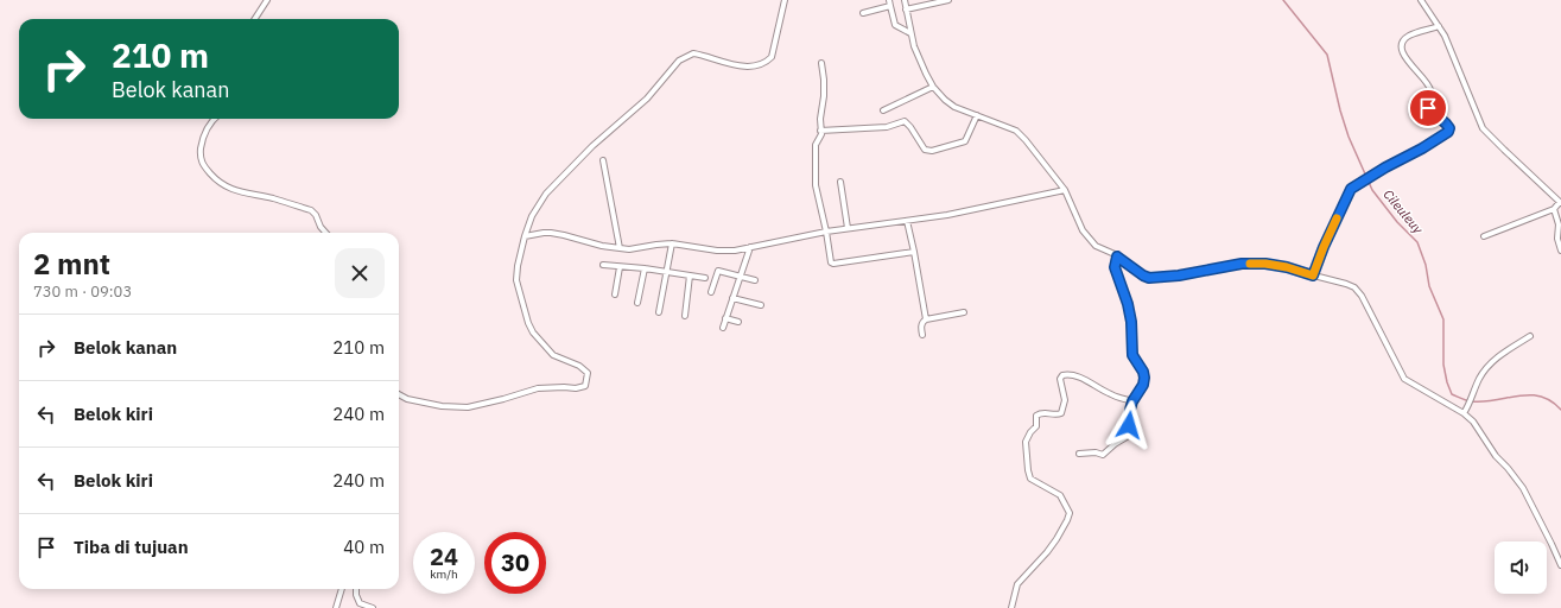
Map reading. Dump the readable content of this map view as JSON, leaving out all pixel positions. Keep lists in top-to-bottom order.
{
  "water": ["Cileuleuy"],
  "page": {
    "turn": ["210 m", "Belok kanan"],
    "heading": ["2 mnt", "730 m · 09:03"],
    "list": [
      {
        "name": "Belok kanan",
        "value": "210 m"
      },
      {
        "name": "Belok kiri",
        "value": "240 m"
      },
      {
        "name": "Belok kiri",
        "value": "240 m"
      },
      {
        "name": "Tiba di tujuan",
        "value": "40 m"
      }
    ],
    "speed": "24 km/h",
    "limit": "30"
  }
}
